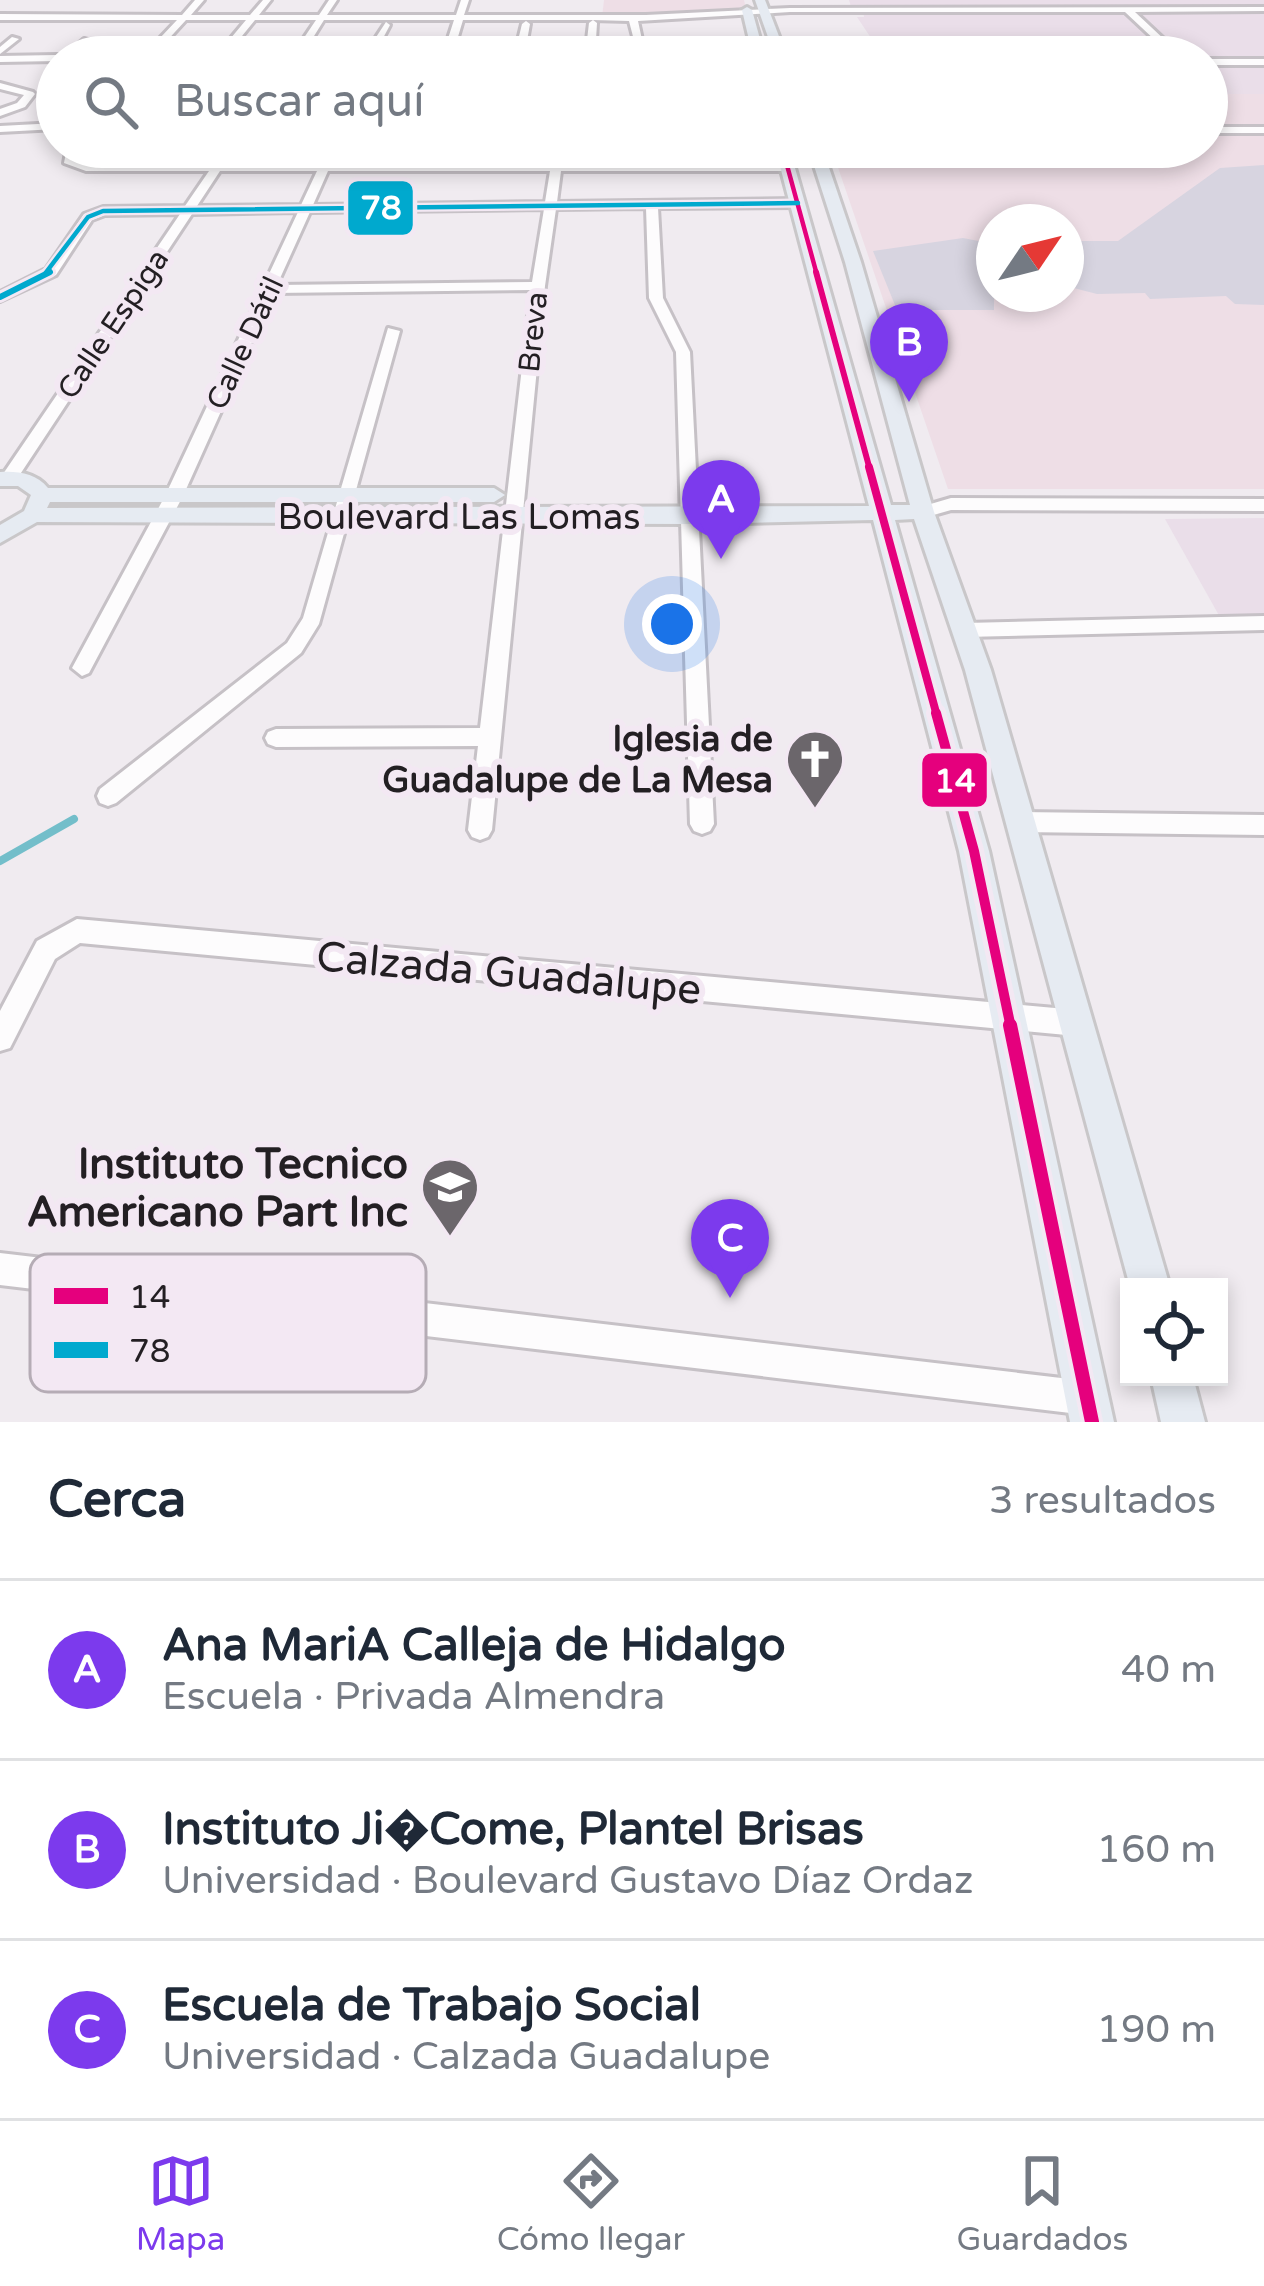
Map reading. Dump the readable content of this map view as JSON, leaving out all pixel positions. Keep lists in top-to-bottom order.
{
  "streets": {
    "main road": ["Boulevard Las Lomas"],
    "street": [
      "Calle Espiga",
      "Breva",
      "Calle Dátil",
      "Calzada Guadalupe"
    ]
  },
  "crossings": [
    ["Breva", "Boulevard Las Lomas"],
    ["Calle Dátil", "Boulevard Las Lomas"]
  ],
  "places": {
    "church": ["Iglesia de Guadalupe de La Mesa"],
    "school or university": ["Instituto Tecnico Americano Part Inc"]
  },
  "lines": ["transit line 14", "transit line 78"],
  "legend": ["14", "78"],
  "north": "top right",
  "page": {
    "search": "Buscar aquí",
    "pins": ["B", "A", "C"],
    "heading": ["Cerca", "3 resultados"],
    "list": [
      {
        "mark": "A",
        "name": "Ana MariA Calleja de Hidalgo",
        "note": "Escuela · Privada Almendra",
        "value": "40 m"
      },
      {
        "mark": "B",
        "name": "Instituto Ji�Come, Plantel Brisas",
        "note": "Universidad · Boulevard Gustavo Díaz Ordaz",
        "value": "160 m"
      },
      {
        "mark": "C",
        "name": "Escuela de Trabajo Social",
        "note": "Universidad · Calzada Guadalupe",
        "value": "190 m"
      }
    ],
    "nav": ["Mapa", "Cómo llegar", "Guardados"]
  }
}
